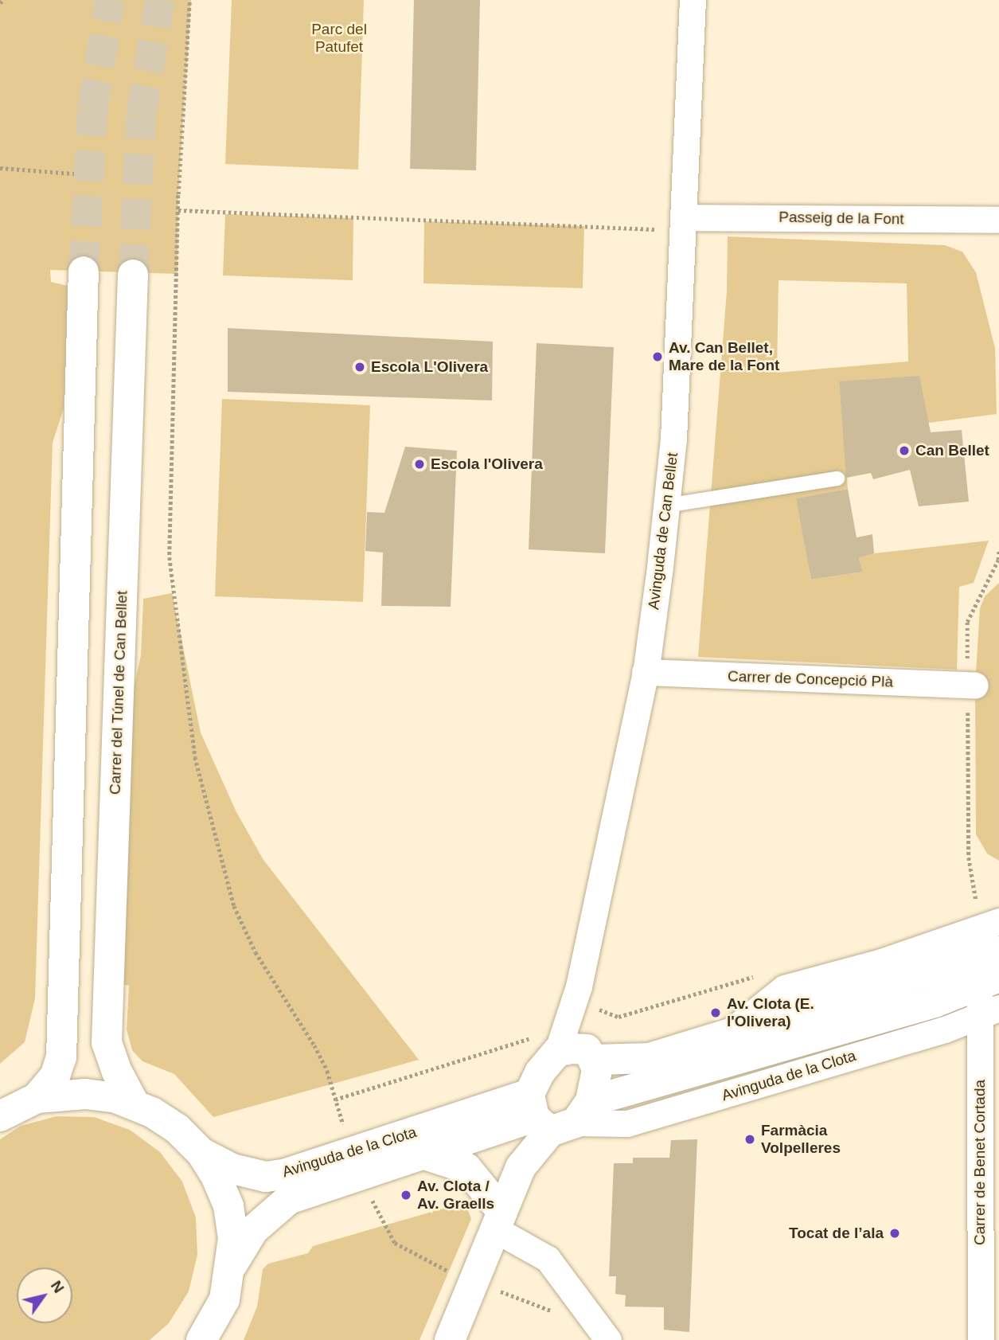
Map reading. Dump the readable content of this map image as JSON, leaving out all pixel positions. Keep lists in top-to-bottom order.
{
  "streets": {
    "street": [
      "Passeig de la Font",
      "Avinguda de Can Bellet",
      "Carrer de Concepció Plà",
      "Carrer del Túnel de Can Bellet",
      "Avinguda de la Clota",
      "Carrer de Benet Cortada"
    ]
  },
  "crossings": [
    ["Passeig de la Font", "Avinguda de Can Bellet"],
    ["Avinguda de Can Bellet", "Carrer de Concepció Plà"],
    ["Avinguda de la Clota", "Carrer de Benet Cortada"]
  ],
  "parks": ["Parc del Patufet"],
  "places": [
    "Av. Can Bellet, Mare de la Font",
    "Escola L'Olivera",
    "Can Bellet",
    "Escola l'Olivera",
    "Av. Clota (E. l'Olivera)",
    "Farmàcia Volpelleres",
    "Av. Clota / Av. Graells",
    "Tocat de l’ala"
  ],
  "north": "top right"
}
